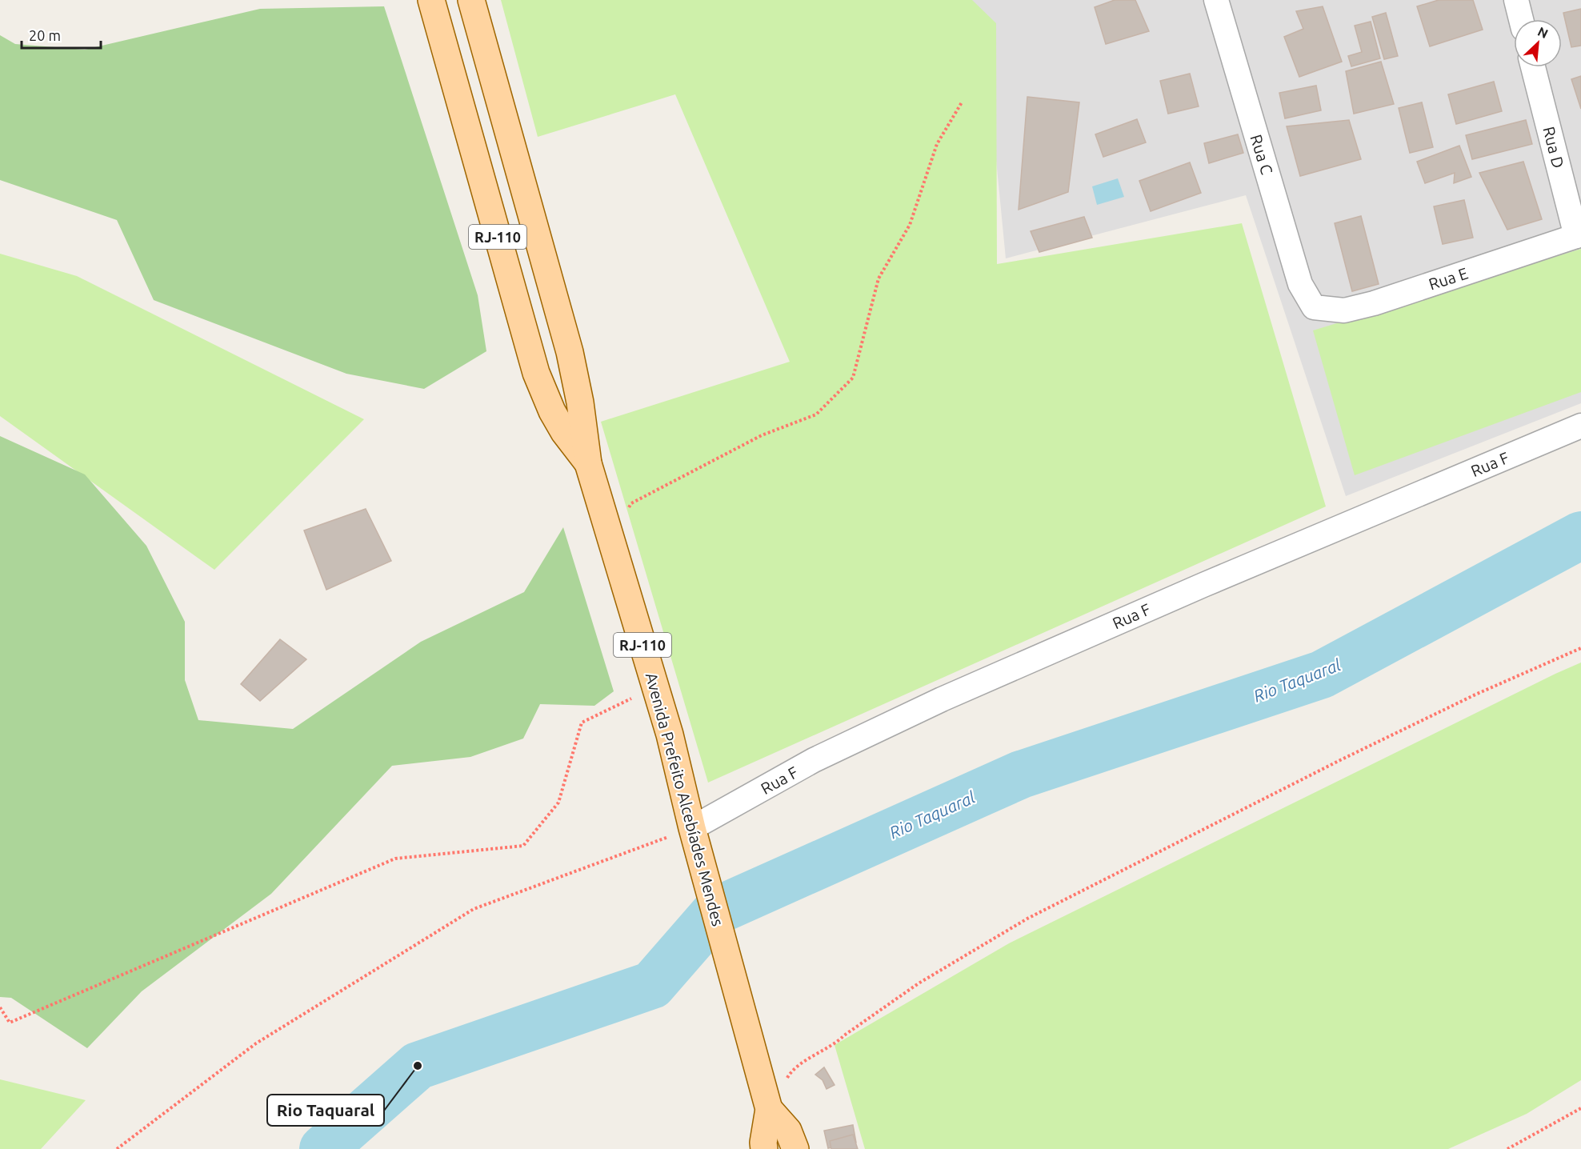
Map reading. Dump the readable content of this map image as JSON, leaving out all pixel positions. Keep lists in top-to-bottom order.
{
  "streets": {
    "main road": ["RJ-110", "Avenida Prefeito Alcebíades Mendes"],
    "street": [
      "Rua D",
      "Rua C",
      "Rua E",
      "Rua F"
    ]
  },
  "crossings": [
    ["Rua D", "Rua E"],
    ["Rua C", "Rua E"],
    ["Rua F", "Avenida Prefeito Alcebíades Mendes"]
  ],
  "water": ["Rio Taquaral"],
  "places": ["Rio Taquaral"],
  "scale_bar": "20 m",
  "north": "top right"
}
